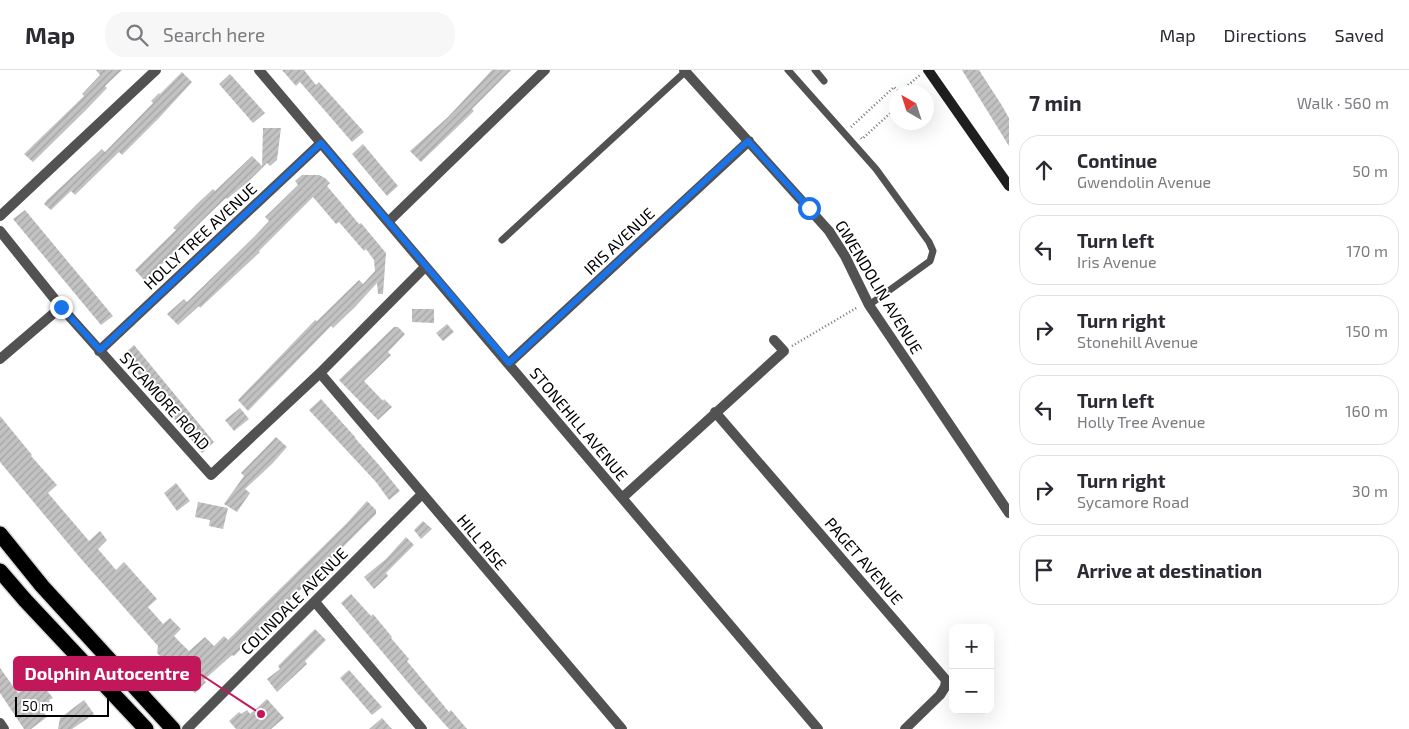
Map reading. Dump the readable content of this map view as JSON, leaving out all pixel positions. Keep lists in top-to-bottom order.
{
  "streets": {
    "street": [
      "HOLLY TREE AVENUE",
      "IRIS AVENUE",
      "GWENDOLIN AVENUE",
      "SYCAMORE ROAD",
      "STONEHILL AVENUE",
      "HILL RISE",
      "PAGET AVENUE",
      "COLINDALE AVENUE"
    ]
  },
  "crossings": [
    ["HOLLY TREE AVENUE", "SYCAMORE ROAD"],
    ["HOLLY TREE AVENUE", "STONEHILL AVENUE"],
    ["IRIS AVENUE", "GWENDOLIN AVENUE"],
    ["IRIS AVENUE", "STONEHILL AVENUE"],
    ["SYCAMORE ROAD", "HILL RISE"],
    ["HILL RISE", "COLINDALE AVENUE"]
  ],
  "places": ["Dolphin Autocentre"],
  "scale_bar": "50 m",
  "north": "top left",
  "page": {
    "header": "Map",
    "search": "Search here",
    "nav": ["Map", "Directions", "Saved"],
    "heading": ["7 min", "Walk · 560 m"],
    "list": [
      ["Continue", "Gwendolin Avenue", "50 m"],
      ["Turn left", "Iris Avenue", "170 m"],
      ["Turn right", "Stonehill Avenue", "150 m"],
      ["Turn left", "Holly Tree Avenue", "160 m"],
      ["Turn right", "Sycamore Road", "30 m"],
      "Arrive at destination"
    ],
    "map_buttons": ["+", "−"],
    "scale": "50 m"
  }
}
